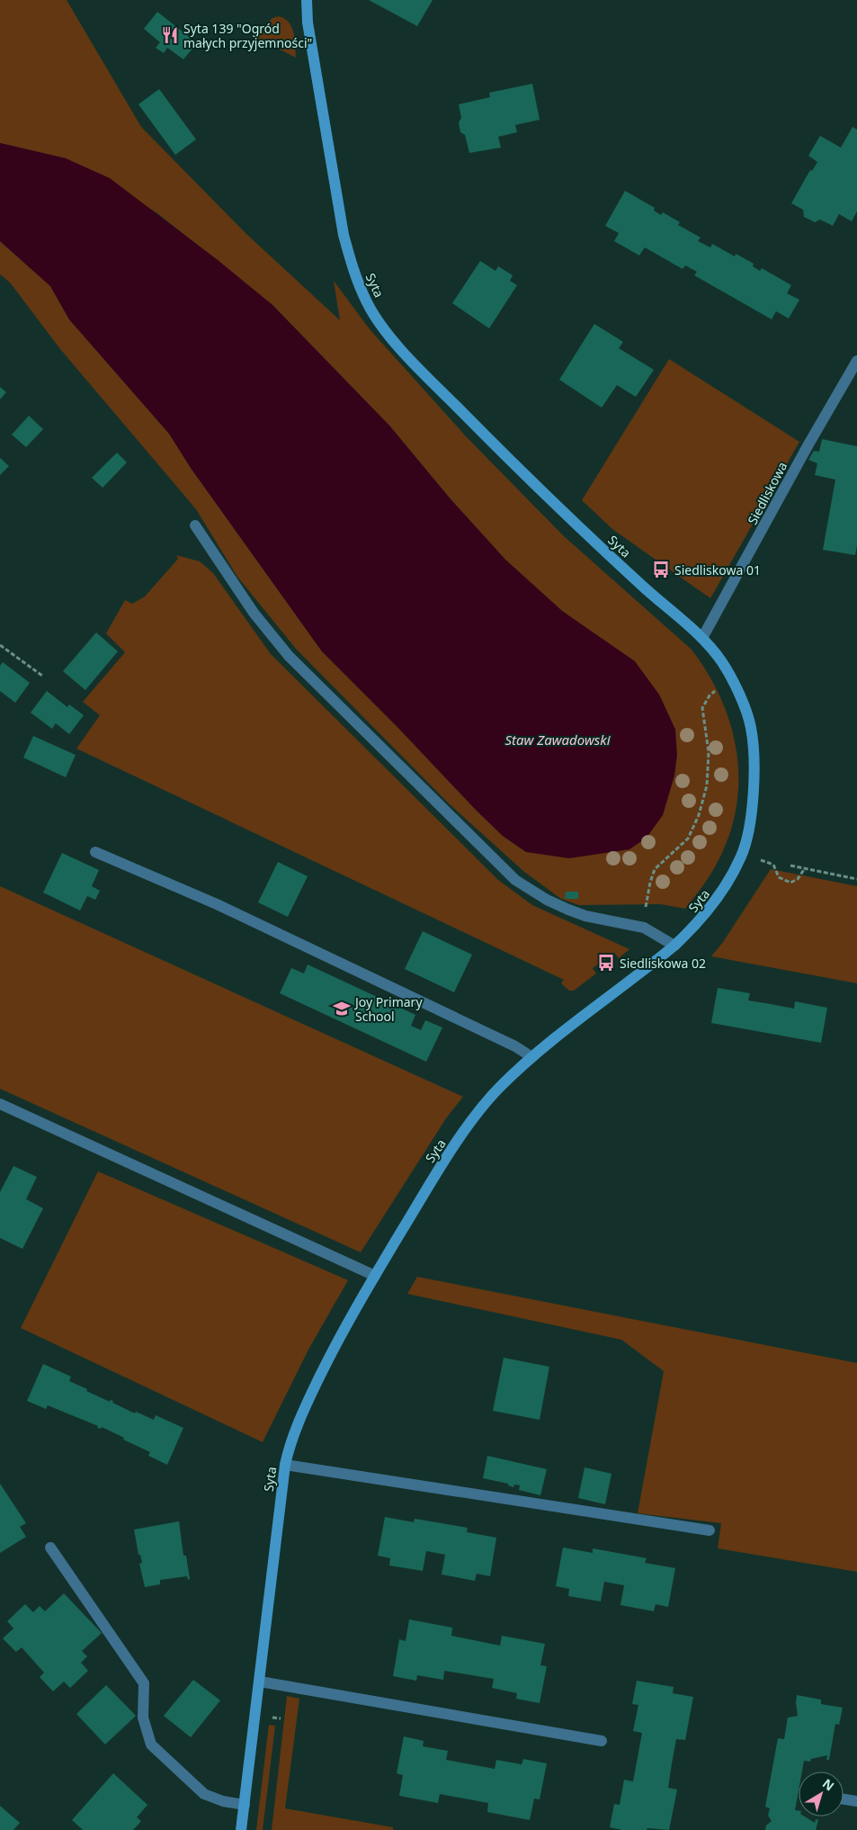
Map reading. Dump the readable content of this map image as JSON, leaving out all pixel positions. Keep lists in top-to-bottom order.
{
  "streets": {
    "street": ["Syta", "Siedliskowa"]
  },
  "crossings": [
    ["Syta", "Siedliskowa"]
  ],
  "water": ["Staw Zawadowski"],
  "places": {
    "restaurant": ["Syta 139 \"Ogród małych przyjemności\""],
    "bus stop": ["Siedliskowa 01", "Siedliskowa 02"],
    "school or university": ["Joy Primary School"]
  },
  "north": "top right"
}
